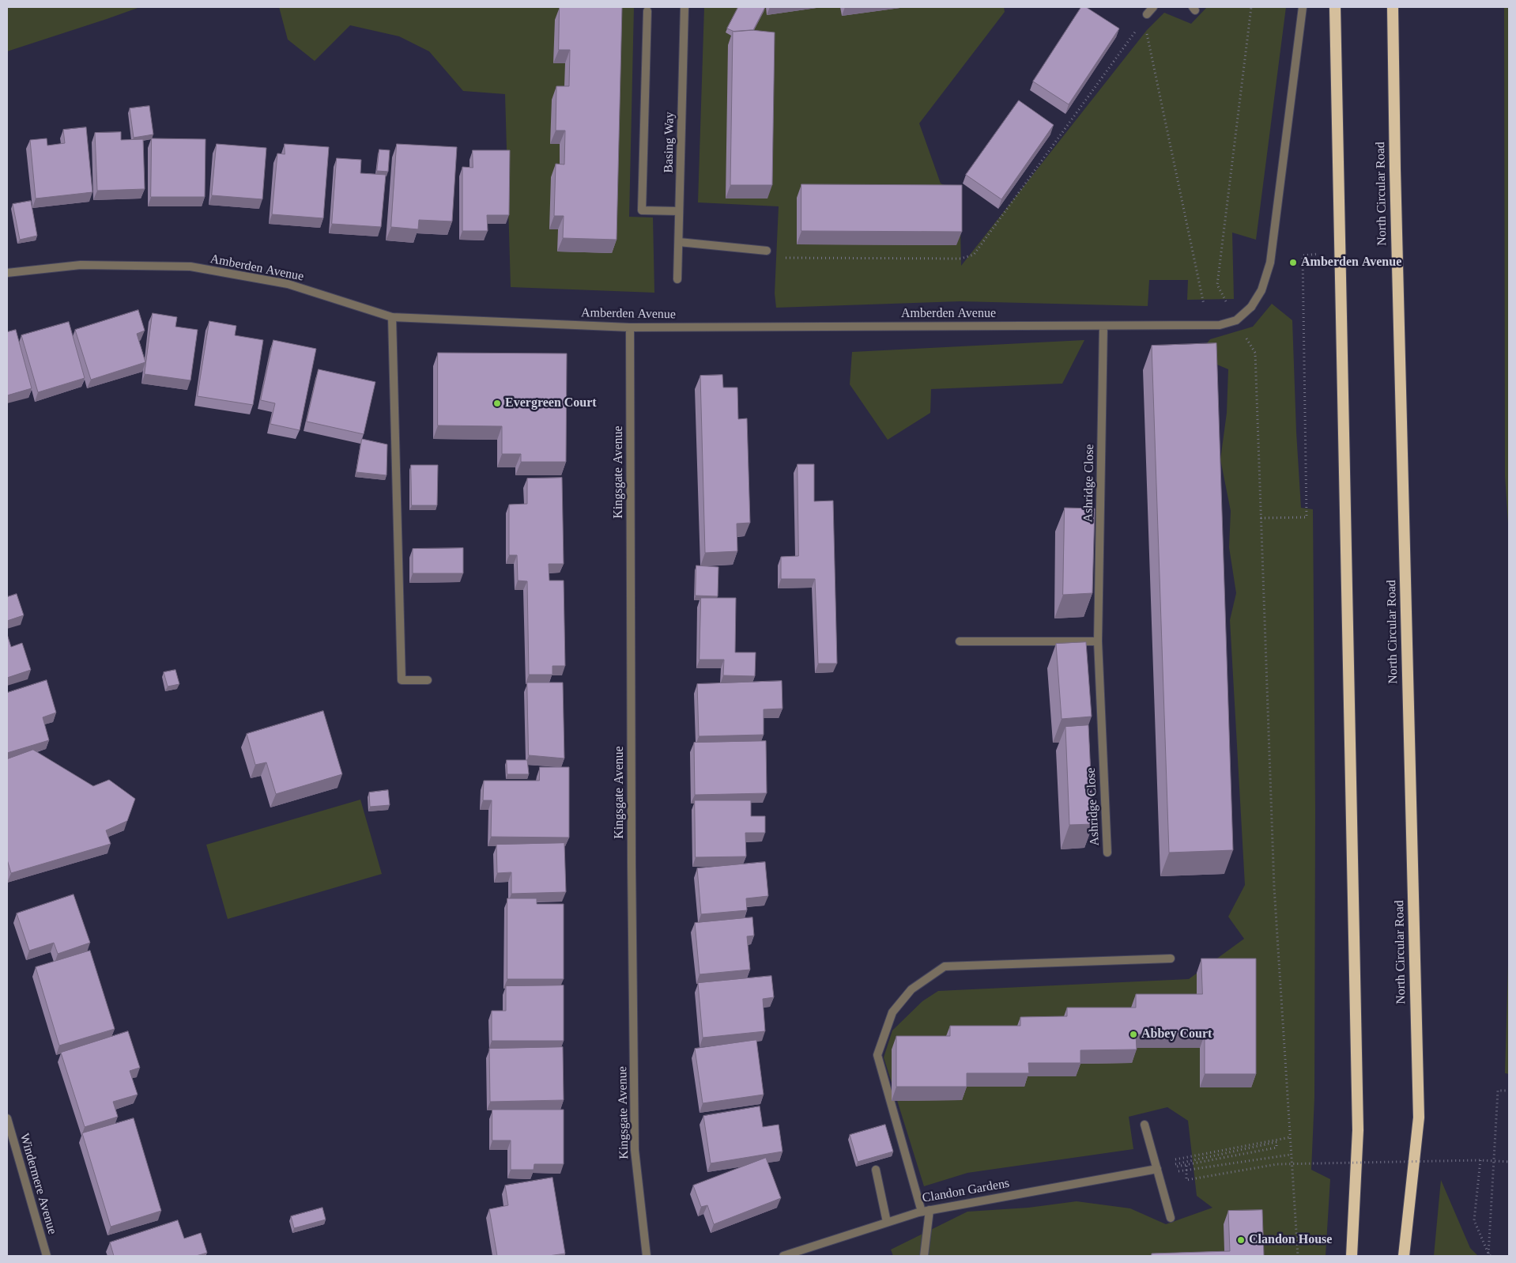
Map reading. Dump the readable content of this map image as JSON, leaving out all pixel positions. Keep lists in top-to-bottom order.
{
  "streets": {
    "highway": ["North Circular Road"],
    "street": [
      "Basing Way",
      "Amberden Avenue",
      "Kingsgate Avenue",
      "Ashridge Close",
      "Windermere Avenue",
      "Clandon Gardens"
    ]
  },
  "crossings": [
    ["Amberden Avenue", "Kingsgate Avenue"],
    ["Amberden Avenue", "Ashridge Close"]
  ],
  "places": [
    "Amberden Avenue",
    "Evergreen Court",
    "Abbey Court",
    "Clandon House"
  ]
}
